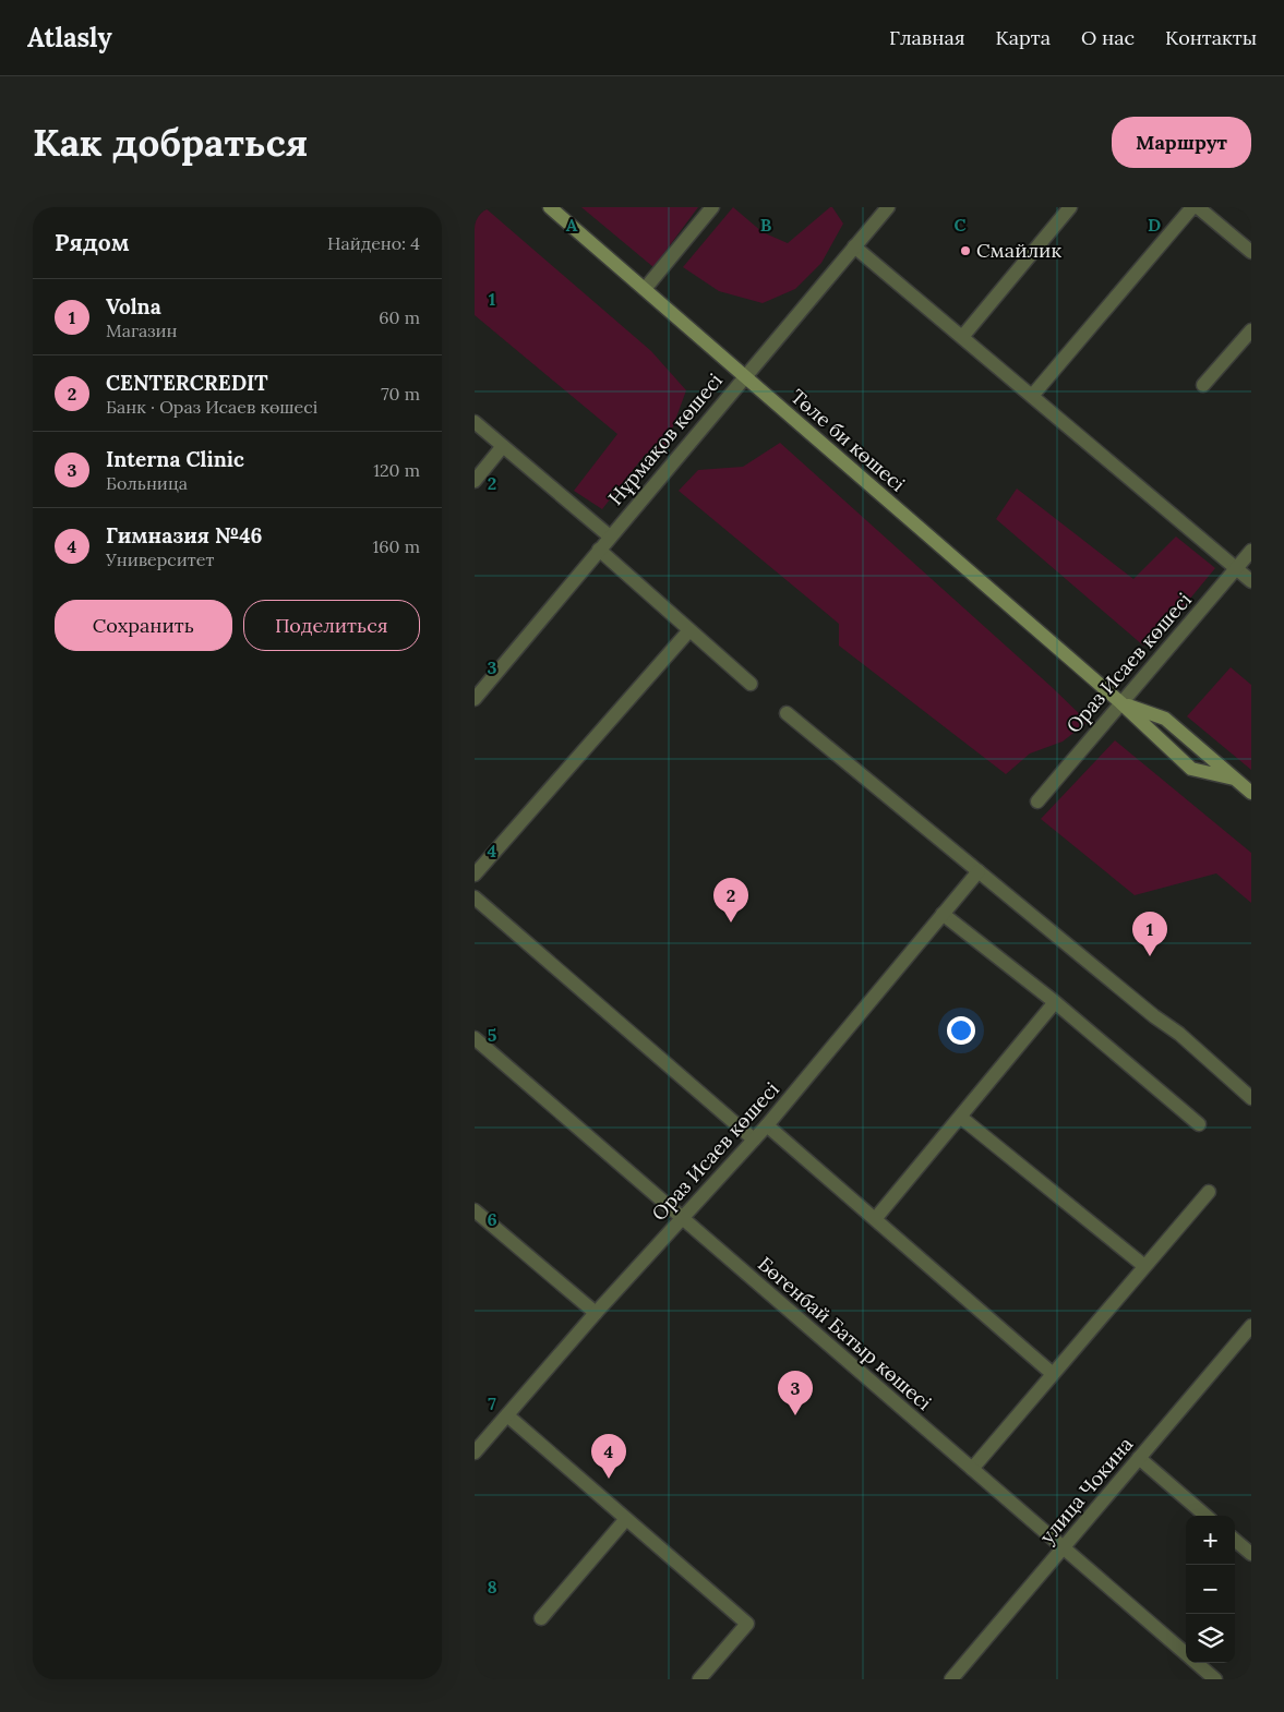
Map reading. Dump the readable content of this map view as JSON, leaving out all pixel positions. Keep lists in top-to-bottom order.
{
  "streets": {
    "main road": ["Төле би көшесі"],
    "street": [
      "Нұрмақов көшесі",
      "Ораз Исаев көшесі",
      "Бөгенбай Батыр көшесі",
      "улица Чокина"
    ]
  },
  "crossings": [
    ["Нұрмақов көшесі", "Төле би көшесі"],
    ["Төле би көшесі", "Ораз Исаев көшесі"],
    ["Ораз Исаев көшесі", "Бөгенбай Батыр көшесі"],
    ["Бөгенбай Батыр көшесі", "улица Чокина"]
  ],
  "places": ["Смайлик"],
  "page": {
    "header": "Atlasly",
    "nav": [
      "Главная",
      "Карта",
      "О нас",
      "Контакты"
    ],
    "buttons": [
      "Маршрут",
      ["Сохранить", "Поделиться"]
    ],
    "title": "Как добраться",
    "heading": ["Рядом", "Найдено: 4"],
    "list": [
      {
        "mark": "1",
        "name": "Volna",
        "note": "Магазин",
        "value": "60 m"
      },
      {
        "mark": "2",
        "name": "CENTERCREDIT",
        "note": "Банк · Ораз Исаев көшесі",
        "value": "70 m"
      },
      {
        "mark": "3",
        "name": "Interna Clinic",
        "note": "Больница",
        "value": "120 m"
      },
      {
        "mark": "4",
        "name": "Гимназия №46",
        "note": "Университет",
        "value": "160 m"
      }
    ],
    "pins": [
      "2",
      "1",
      "3",
      "4"
    ],
    "map_buttons": ["+", "−"]
  },
  "grid": {
    "columns": [
      "A",
      "B",
      "C",
      "D"
    ],
    "rows": [
      "1",
      "2",
      "3",
      "4",
      "5",
      "6",
      "7",
      "8"
    ]
  }
}
